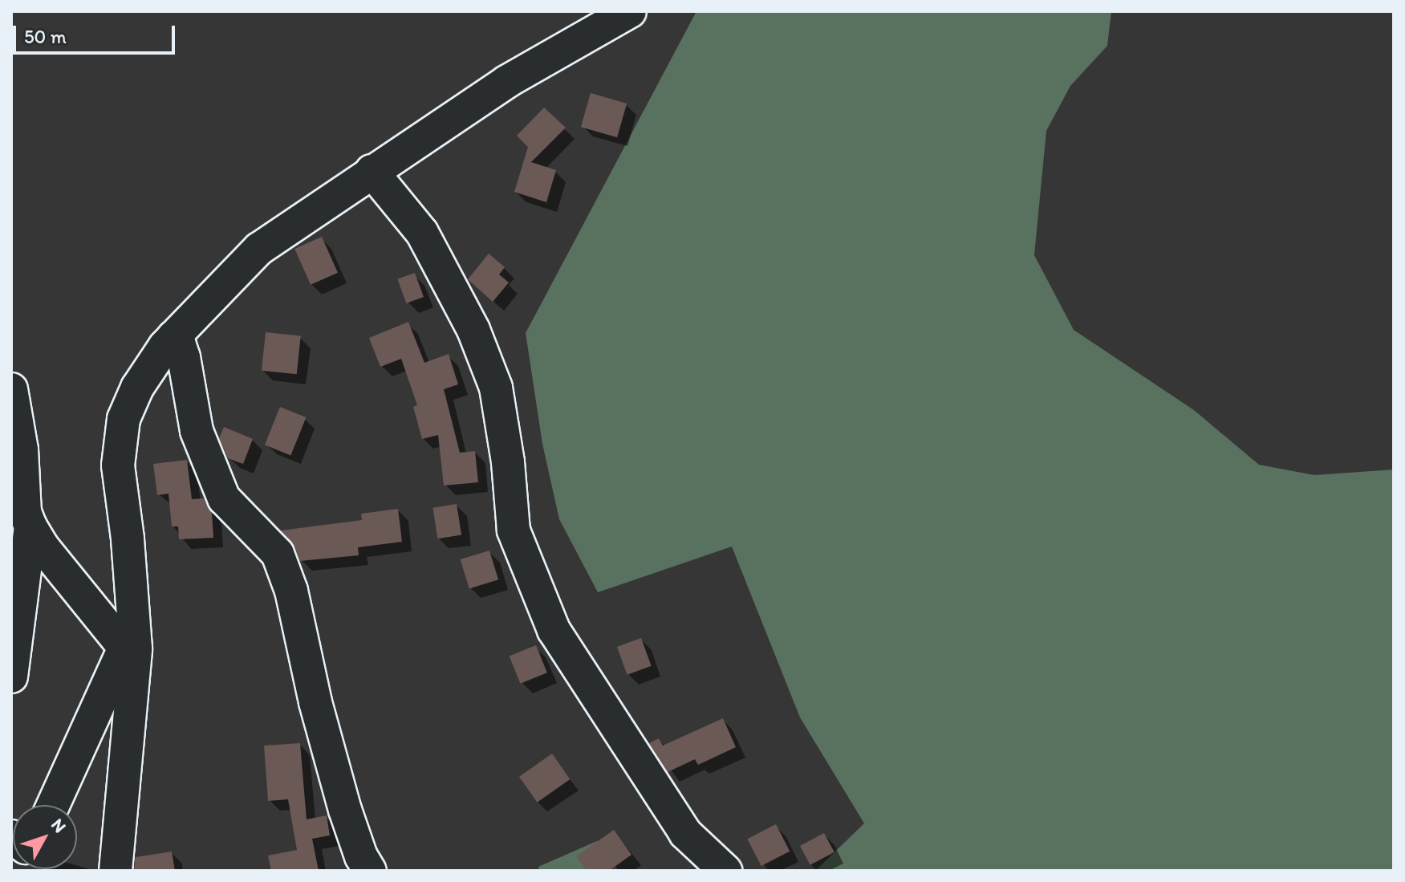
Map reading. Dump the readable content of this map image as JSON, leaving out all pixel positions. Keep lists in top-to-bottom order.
{
  "scale_bar": "50 m",
  "north": "top right"
}
